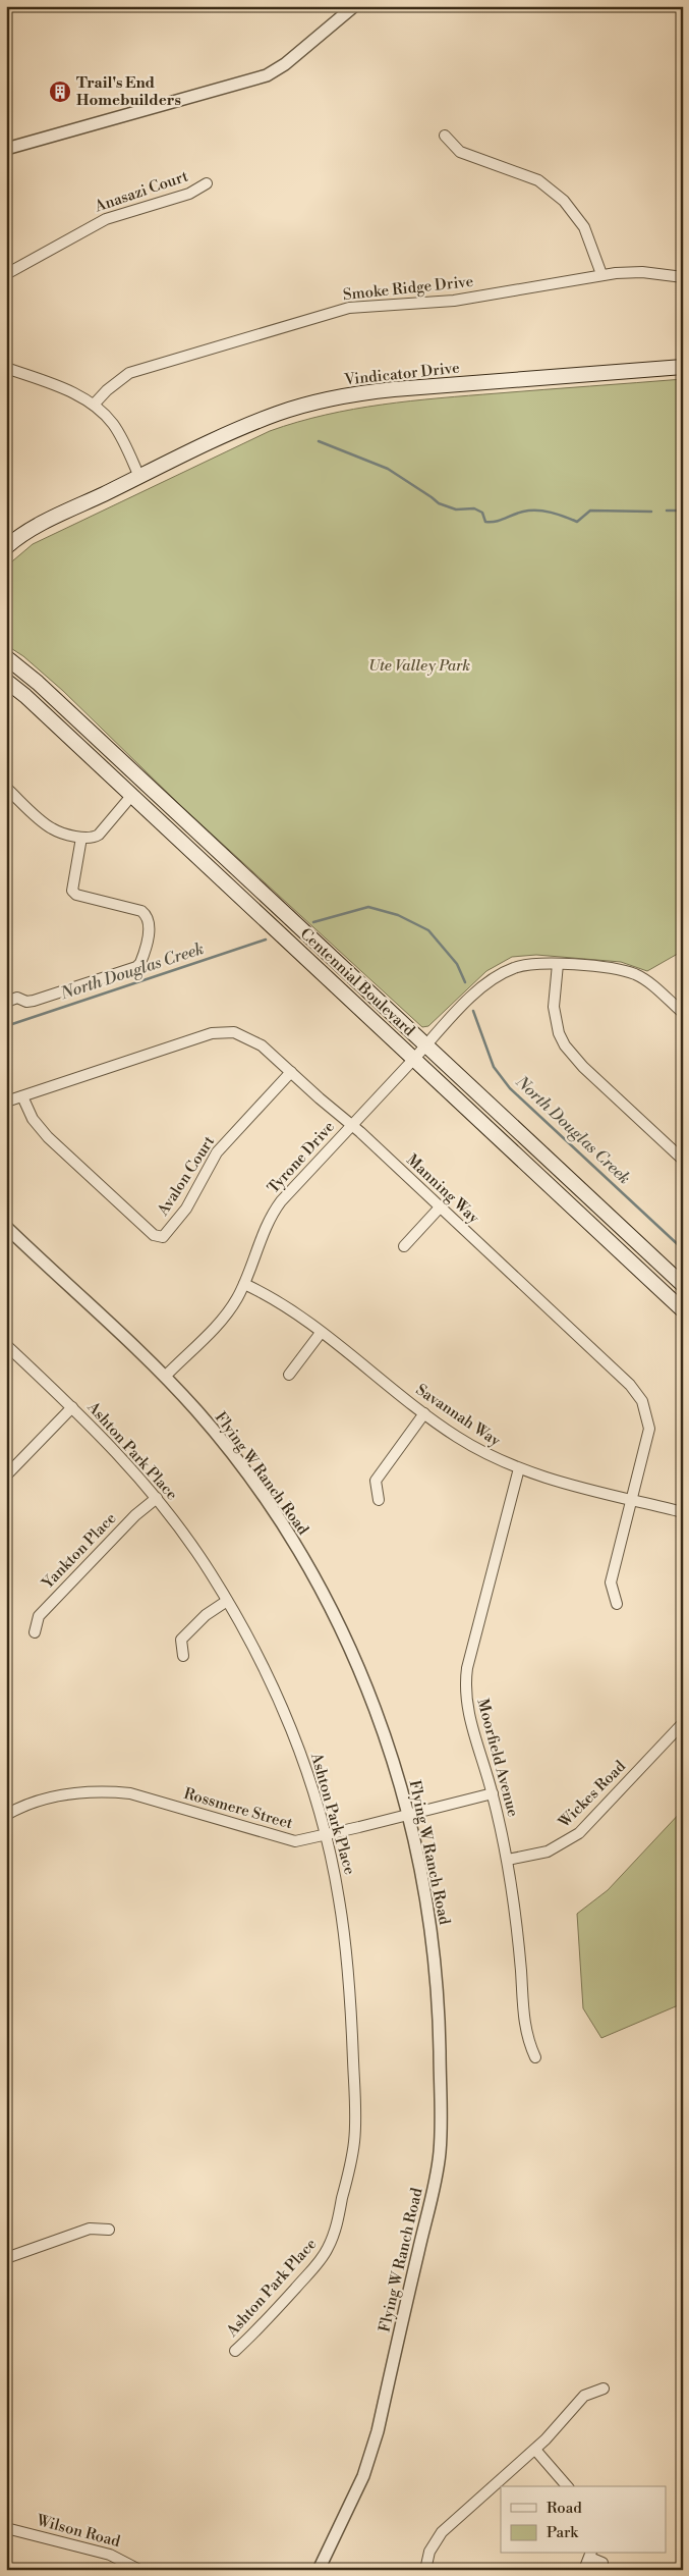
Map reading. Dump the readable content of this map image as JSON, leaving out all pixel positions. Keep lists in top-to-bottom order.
{
  "streets": {
    "main road": ["Vindicator Drive", "Centennial Boulevard"],
    "street": [
      "Anasazi Court",
      "Smoke Ridge Drive",
      "Tyrone Drive",
      "Avalon Court",
      "Manning Way",
      "Savannah Way",
      "Ashton Park Place",
      "Flying W Ranch Road",
      "Yankton Place",
      "Moorfield Avenue",
      "Wickes Road",
      "Rossmere Street",
      "Wilson Road"
    ]
  },
  "crossings": [
    ["Centennial Boulevard", "Tyrone Drive"],
    ["Tyrone Drive", "Manning Way"],
    ["Tyrone Drive", "Savannah Way"],
    ["Tyrone Drive", "Flying W Ranch Road"],
    ["Avalon Court", "Manning Way"],
    ["Manning Way", "Savannah Way"],
    ["Savannah Way", "Moorfield Avenue"],
    ["Ashton Park Place", "Yankton Place"],
    ["Ashton Park Place", "Rossmere Street"],
    ["Flying W Ranch Road", "Rossmere Street"],
    ["Moorfield Avenue", "Wickes Road"],
    ["Moorfield Avenue", "Rossmere Street"]
  ],
  "water": ["North Douglas Creek"],
  "parks": ["Ute Valley Park"],
  "places": {
    "building": ["Trail's End Homebuilders"]
  },
  "legend": ["Road", "Park"]
}
